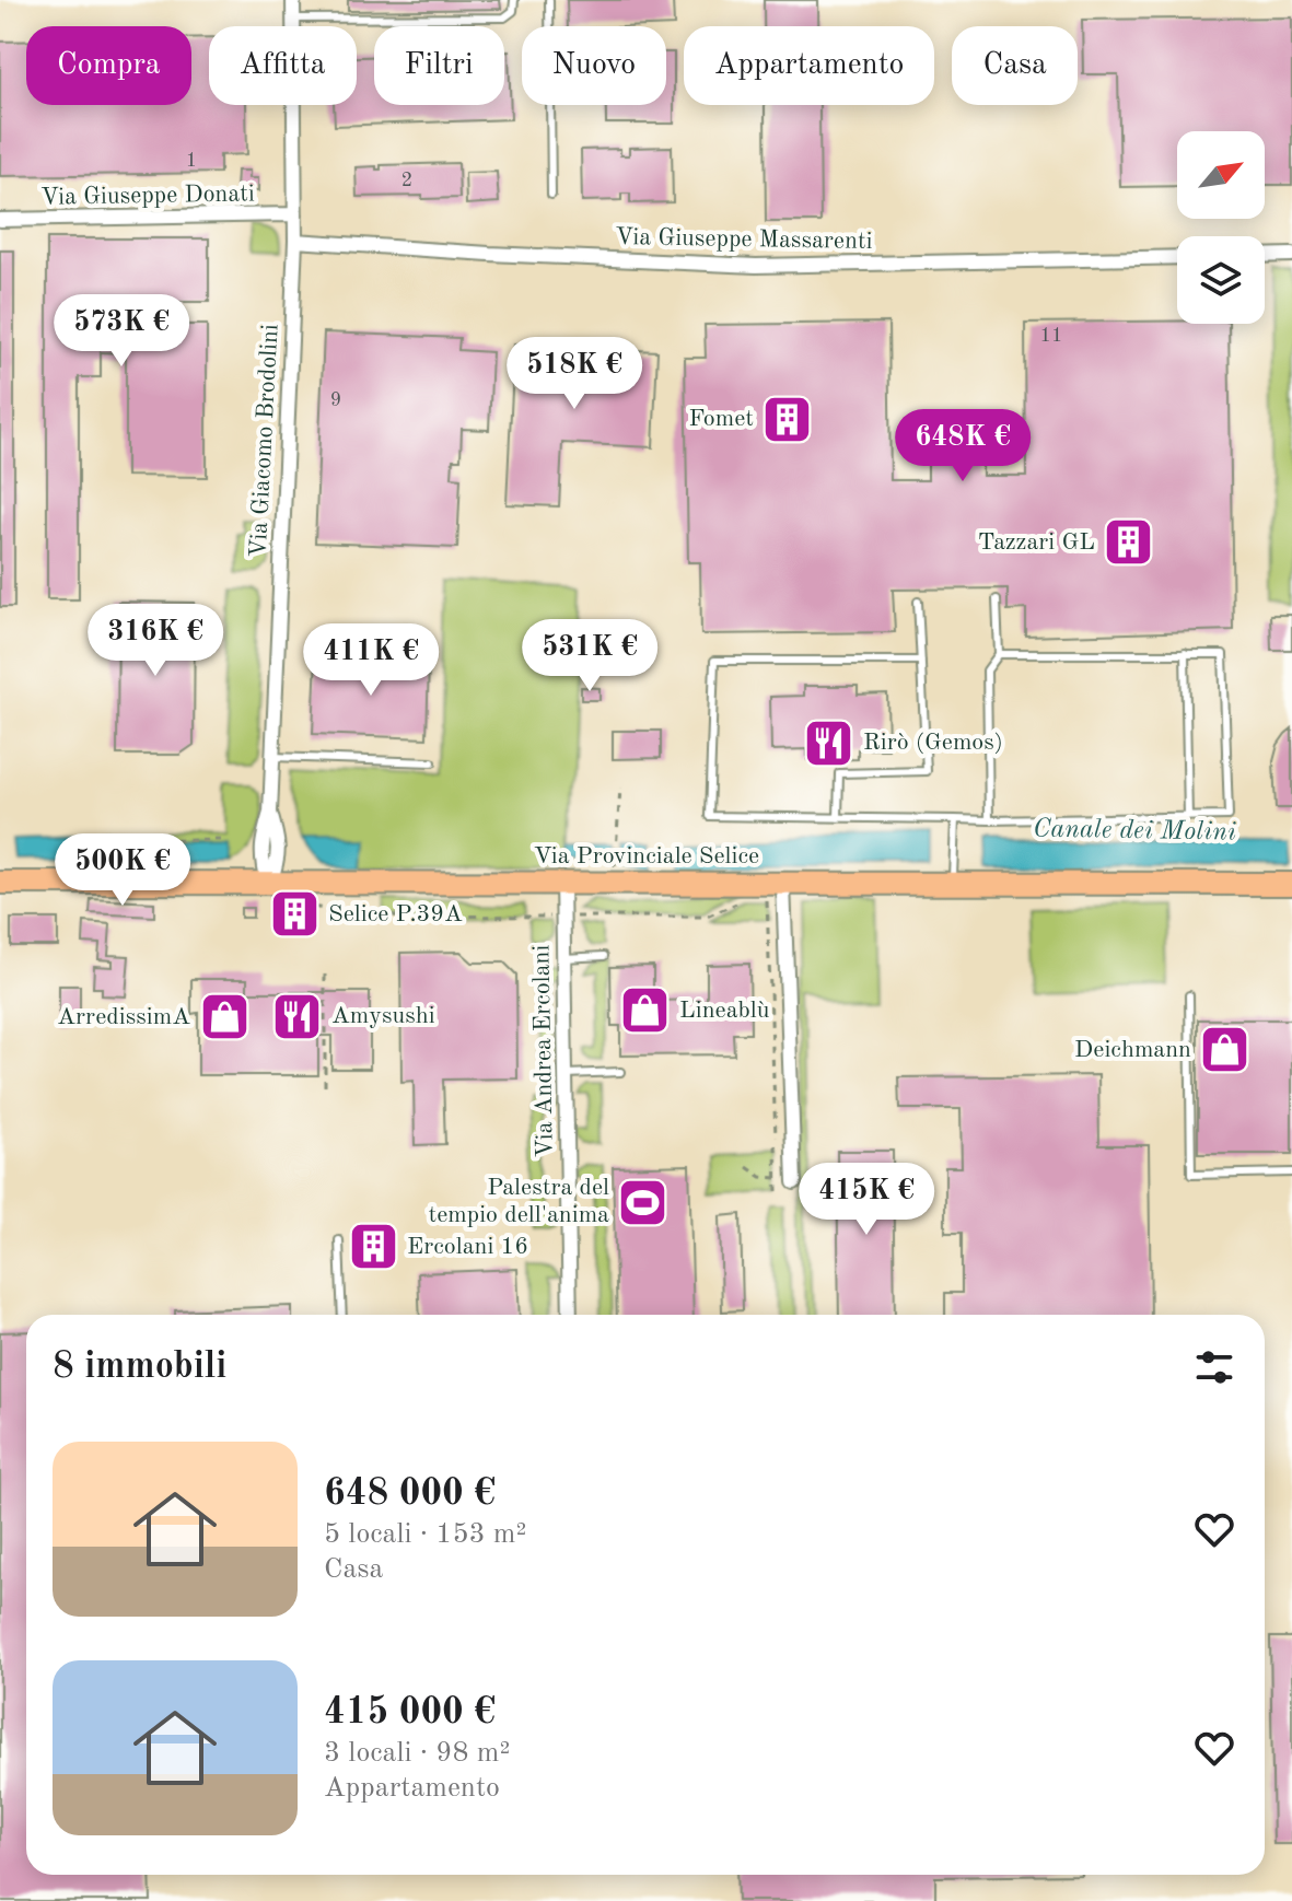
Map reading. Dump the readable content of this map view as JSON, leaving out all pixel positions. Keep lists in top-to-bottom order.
{
  "streets": {
    "main road": ["Via Provinciale Selice"],
    "street": [
      "Via Giuseppe Donati",
      "Via Giuseppe Massarenti",
      "Via Giacomo Brodolini",
      "Via Andrea Ercolani"
    ]
  },
  "crossings": [
    ["Via Giuseppe Donati", "Via Giacomo Brodolini"],
    ["Via Giuseppe Massarenti", "Via Giacomo Brodolini"],
    ["Via Giacomo Brodolini", "Via Provinciale Selice"],
    ["Via Provinciale Selice", "Via Andrea Ercolani"]
  ],
  "water": ["Canale dei Molini"],
  "places": {
    "building": [
      "Fomet",
      "Tazzari GL",
      "Selice P.39A",
      "Ercolani 16"
    ],
    "restaurant": ["Rirò (Gemos)", "Amysushi"],
    "shop": ["Lineablù", "ArredissimA", "Deichmann"],
    "sports": ["Palestra del tempio dell'anima"]
  },
  "house_numbers": [
    "1",
    "2",
    "11",
    "9"
  ],
  "north": "top right",
  "page": {
    "chip": [
      "Compra",
      "Affitta",
      "Filtri",
      "Nuovo",
      "Appartamento",
      "Casa"
    ],
    "price": [
      "573K €",
      "518K €",
      "648K €",
      "316K €",
      "531K €",
      "411K €",
      "500K €",
      "415K €"
    ],
    "heading": "8 immobili",
    "list": [
      {
        "name": "648 000 €",
        "note": "5 locali · 153 m² · Casa"
      },
      {
        "name": "415 000 €",
        "note": "3 locali · 98 m² · Appartamento"
      }
    ]
  }
}
